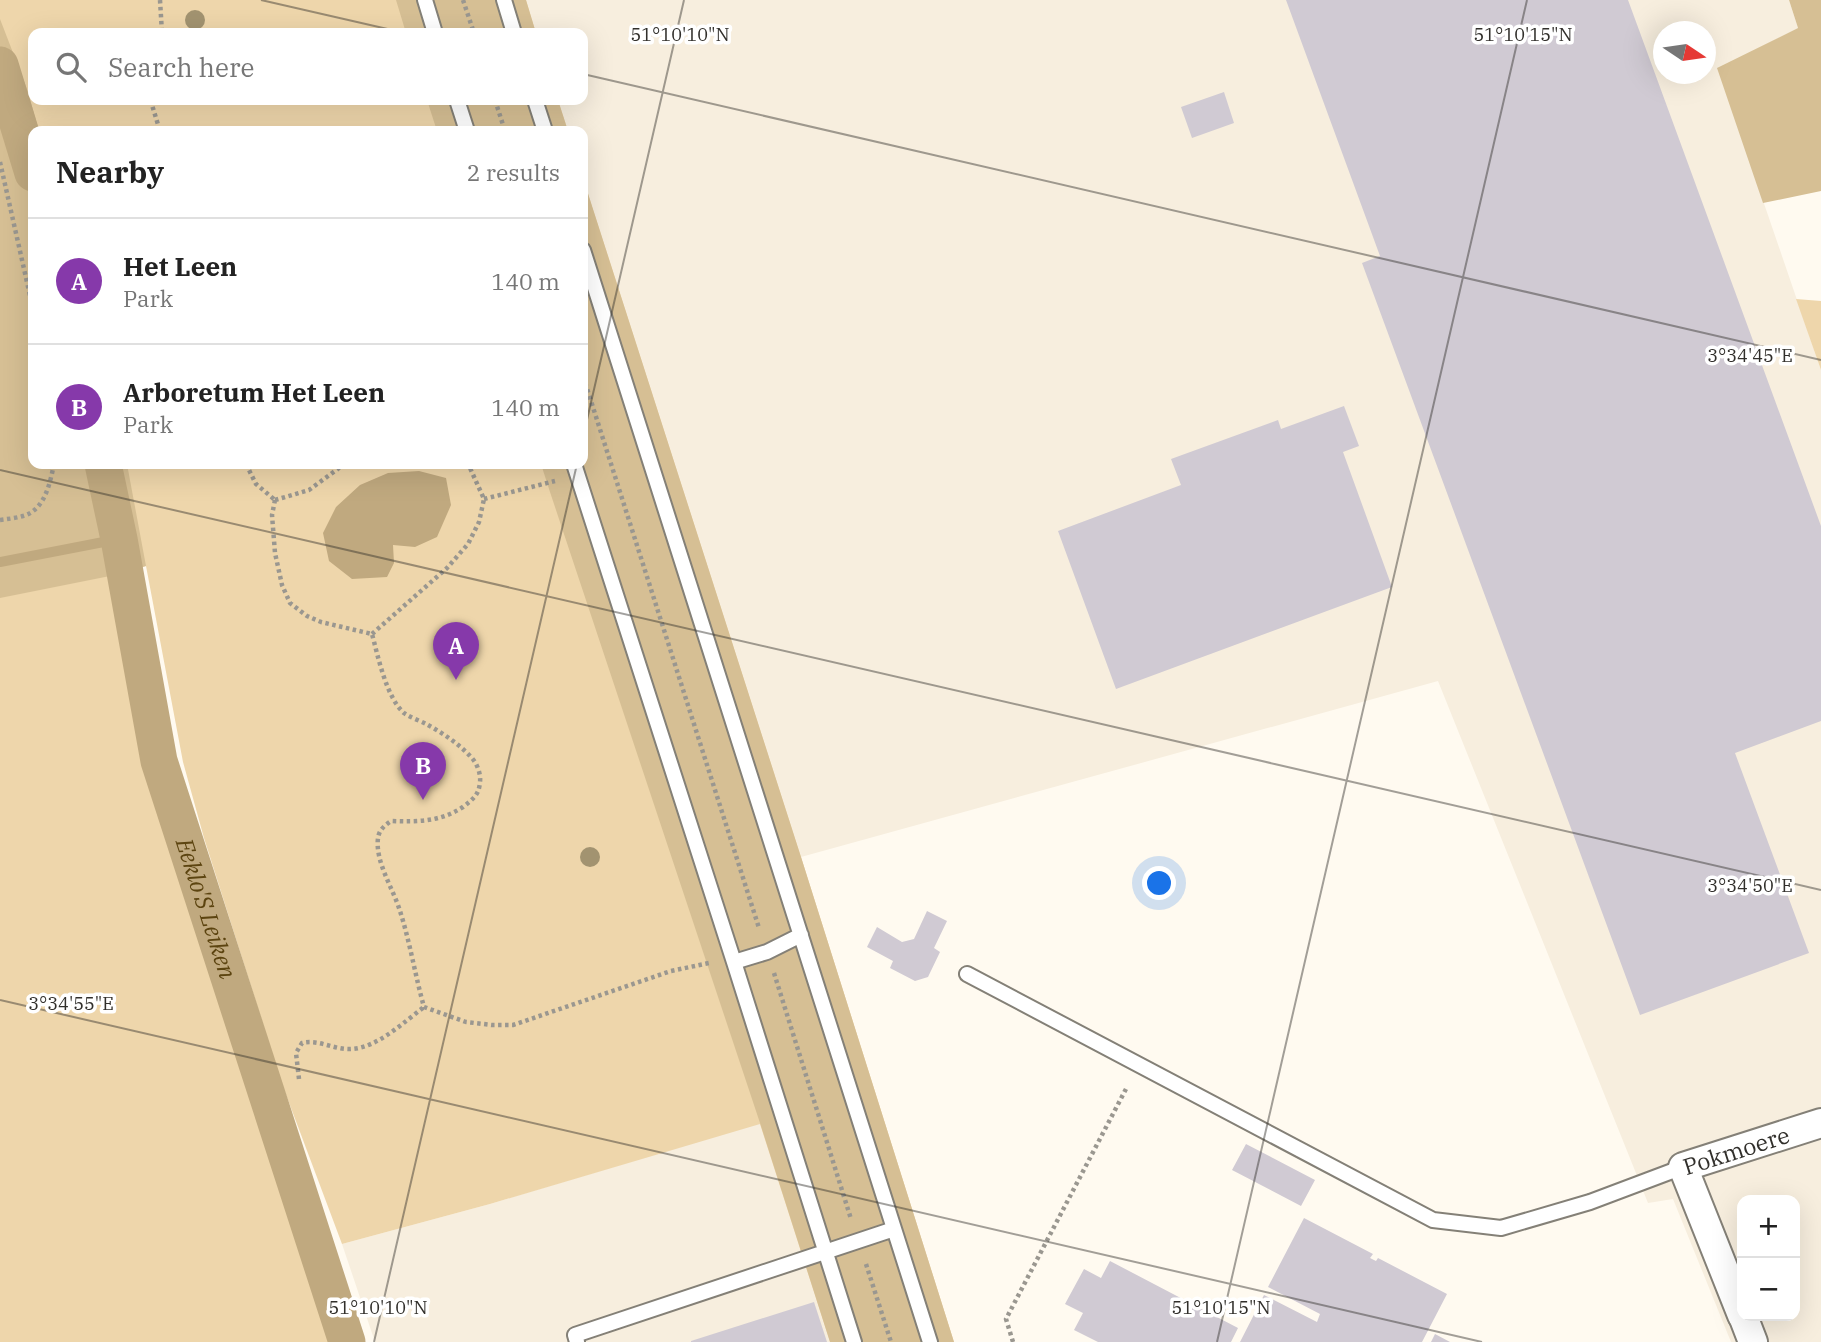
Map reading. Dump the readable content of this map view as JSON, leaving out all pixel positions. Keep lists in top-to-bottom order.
{
  "streets": {
    "street": ["Pokmoere"]
  },
  "water": ["Eeklo'S Leiken"],
  "north": "right",
  "page": {
    "search": "Search here",
    "heading": ["Nearby", "2 results"],
    "list": [
      {
        "mark": "A",
        "name": "Het Leen",
        "note": "Park",
        "value": "140 m"
      },
      {
        "mark": "B",
        "name": "Arboretum Het Leen",
        "note": "Park",
        "value": "140 m"
      }
    ],
    "pins": ["A", "B"],
    "map_buttons": ["+", "−"]
  },
  "coordinates": [
    "51°10'10\"N",
    "51°10'15\"N",
    "3°34'45\"E",
    "3°34'50\"E",
    "3°34'55\"E"
  ]
}
